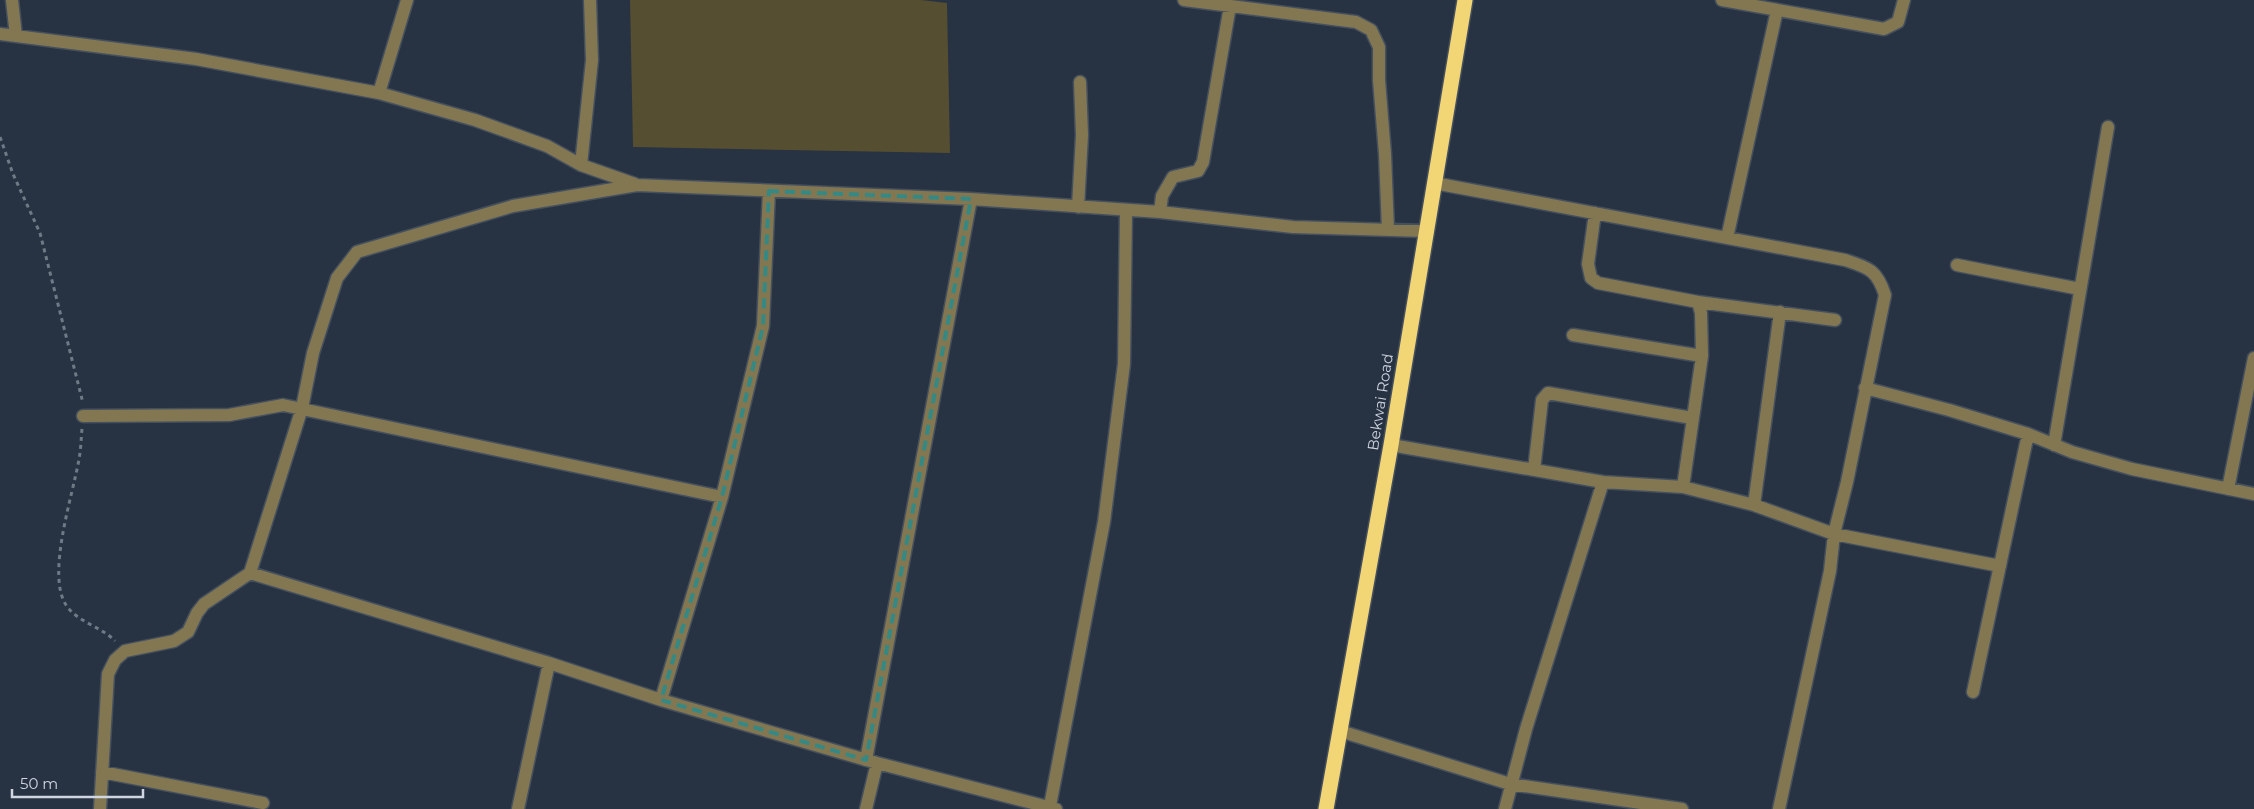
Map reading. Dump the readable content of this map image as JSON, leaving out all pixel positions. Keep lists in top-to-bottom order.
{
  "streets": {
    "highway": ["Bekwai Road"]
  },
  "scale_bar": "50 m"
}
